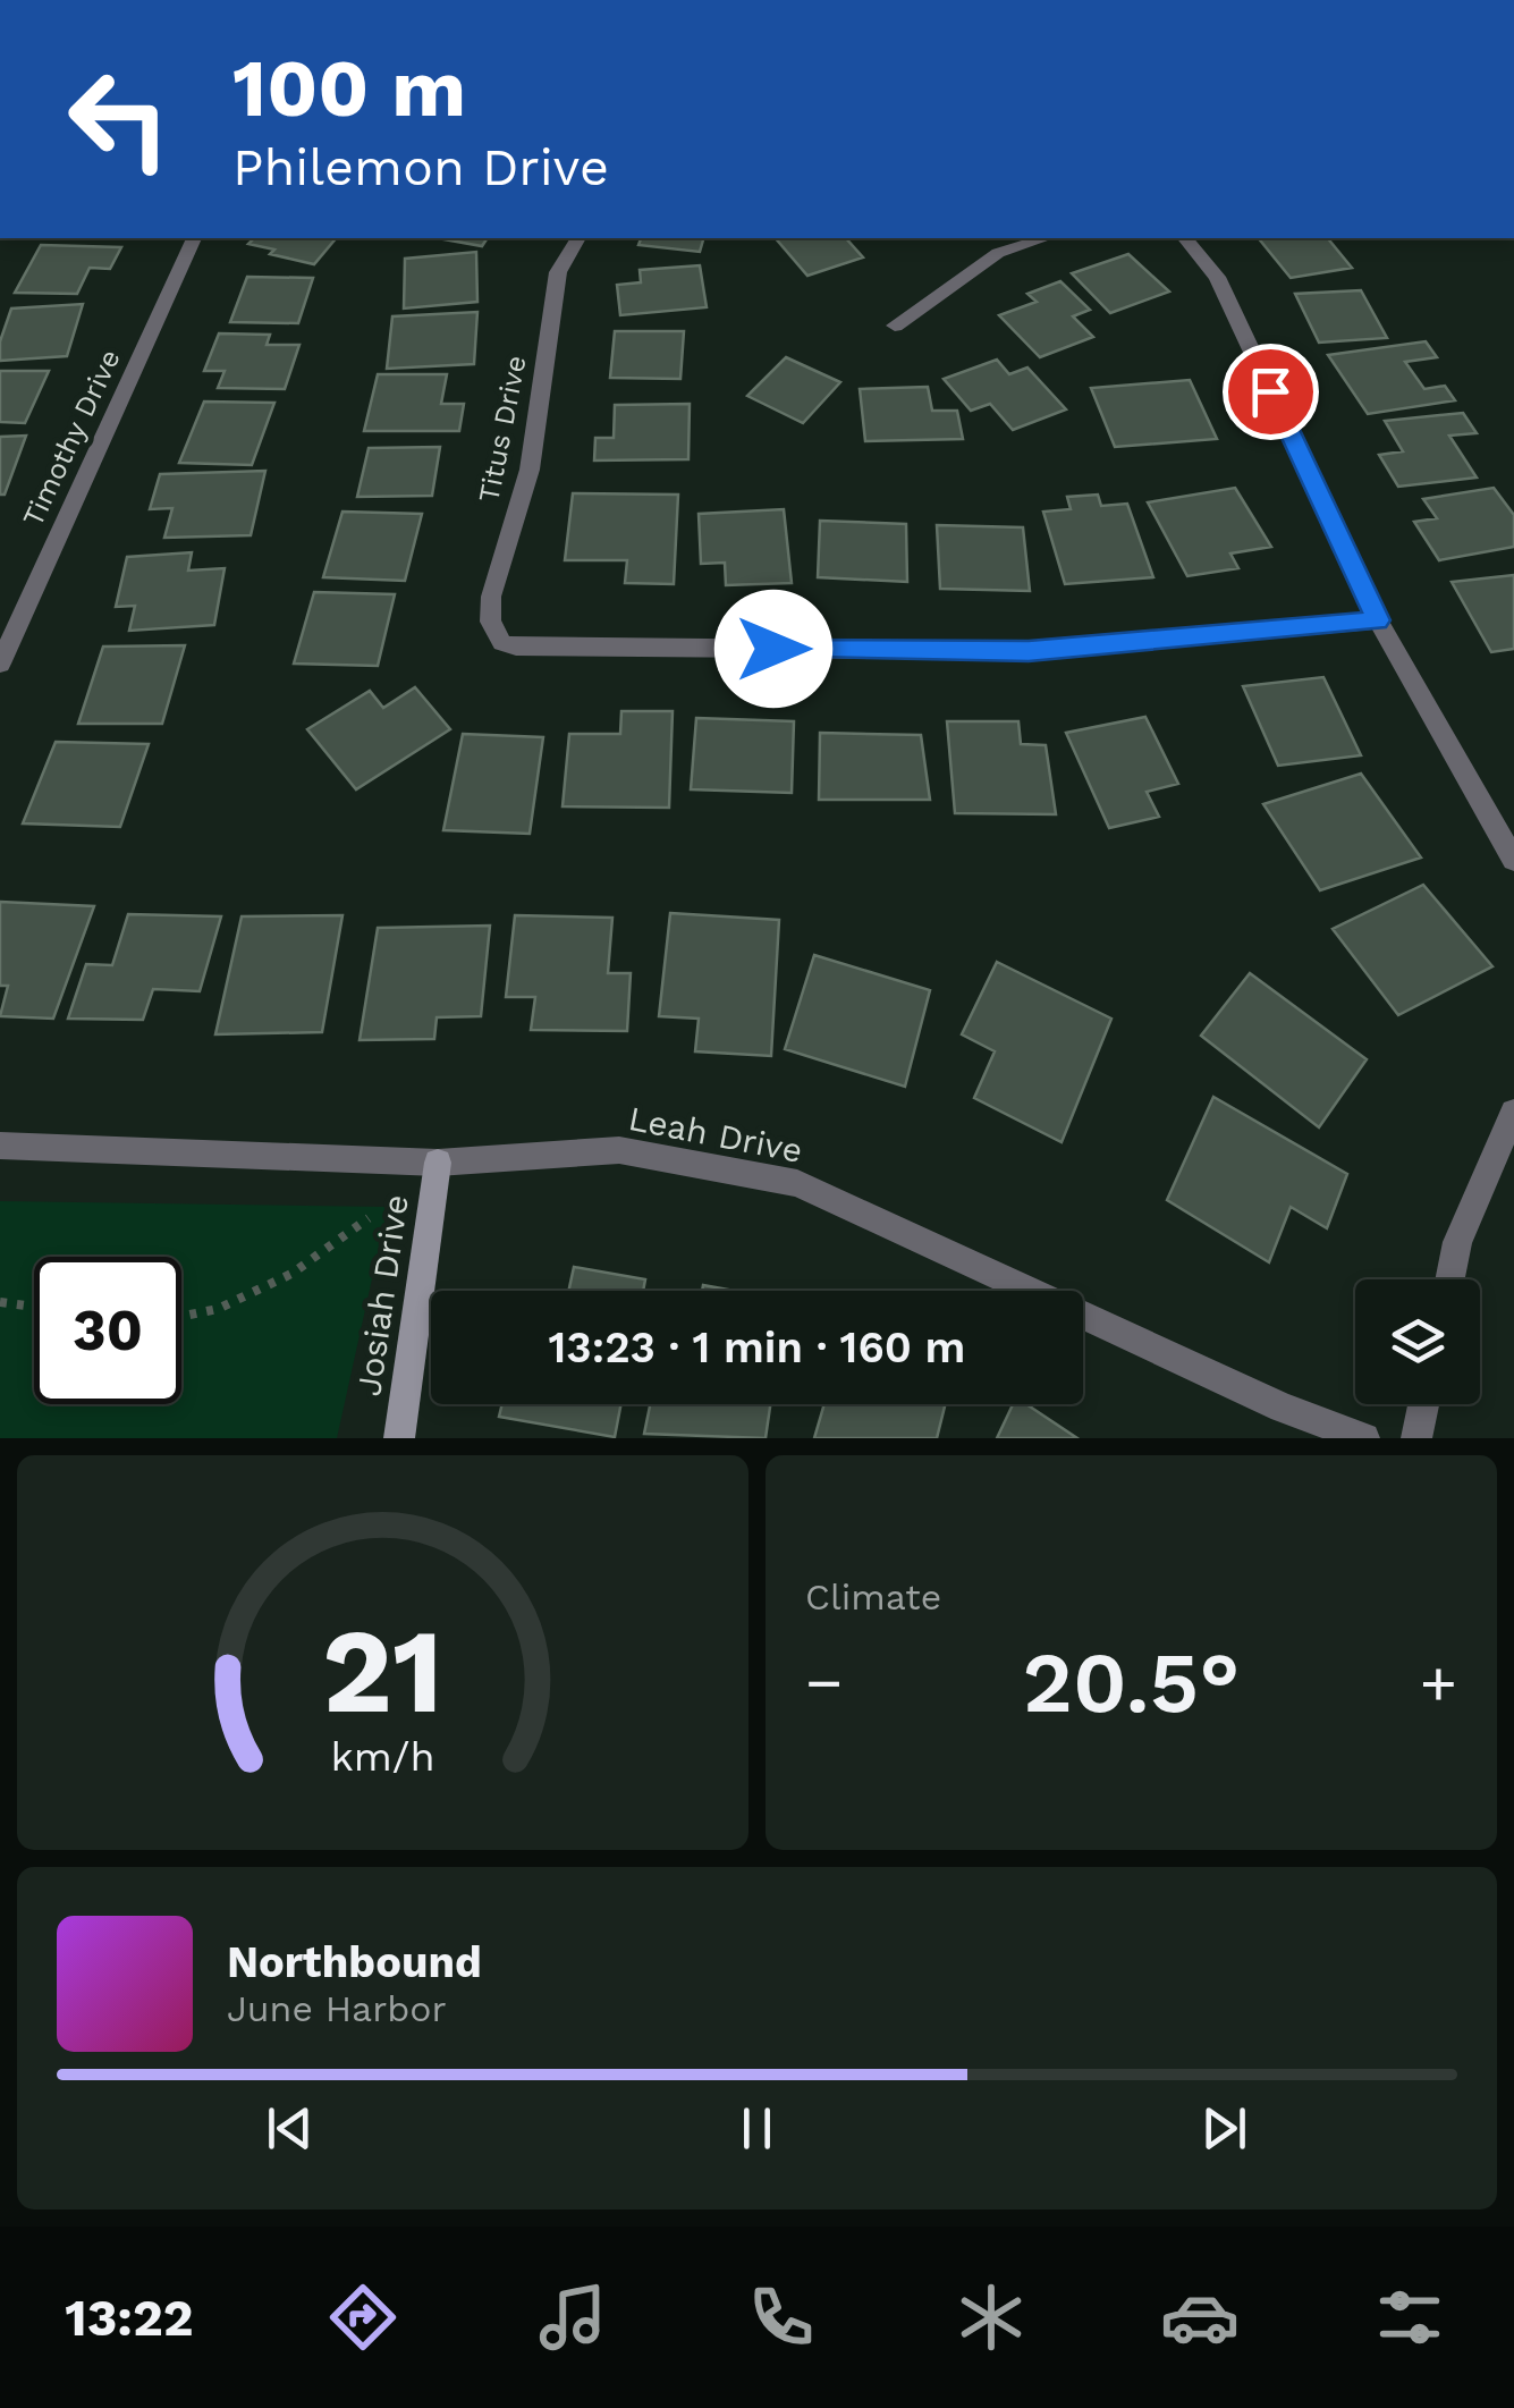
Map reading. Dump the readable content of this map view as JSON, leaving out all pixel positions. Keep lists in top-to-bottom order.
{
  "streets": {
    "street": [
      "Titus Drive",
      "Timothy Drive",
      "Leah Drive",
      "Josiah Drive"
    ]
  },
  "crossings": [
    ["Leah Drive", "Josiah Drive"]
  ],
  "page": {
    "turn": ["100 m", "Philemon Drive"],
    "limit": "30",
    "trip": "13:23 · 1 min · 160 m",
    "tile": "Climate",
    "heat": ["−", "20.5°", "+"],
    "song": ["Northbound", "June Harbor"],
    "tabs": "13:22",
    "gauge": ["21", "km/h"]
  }
}
